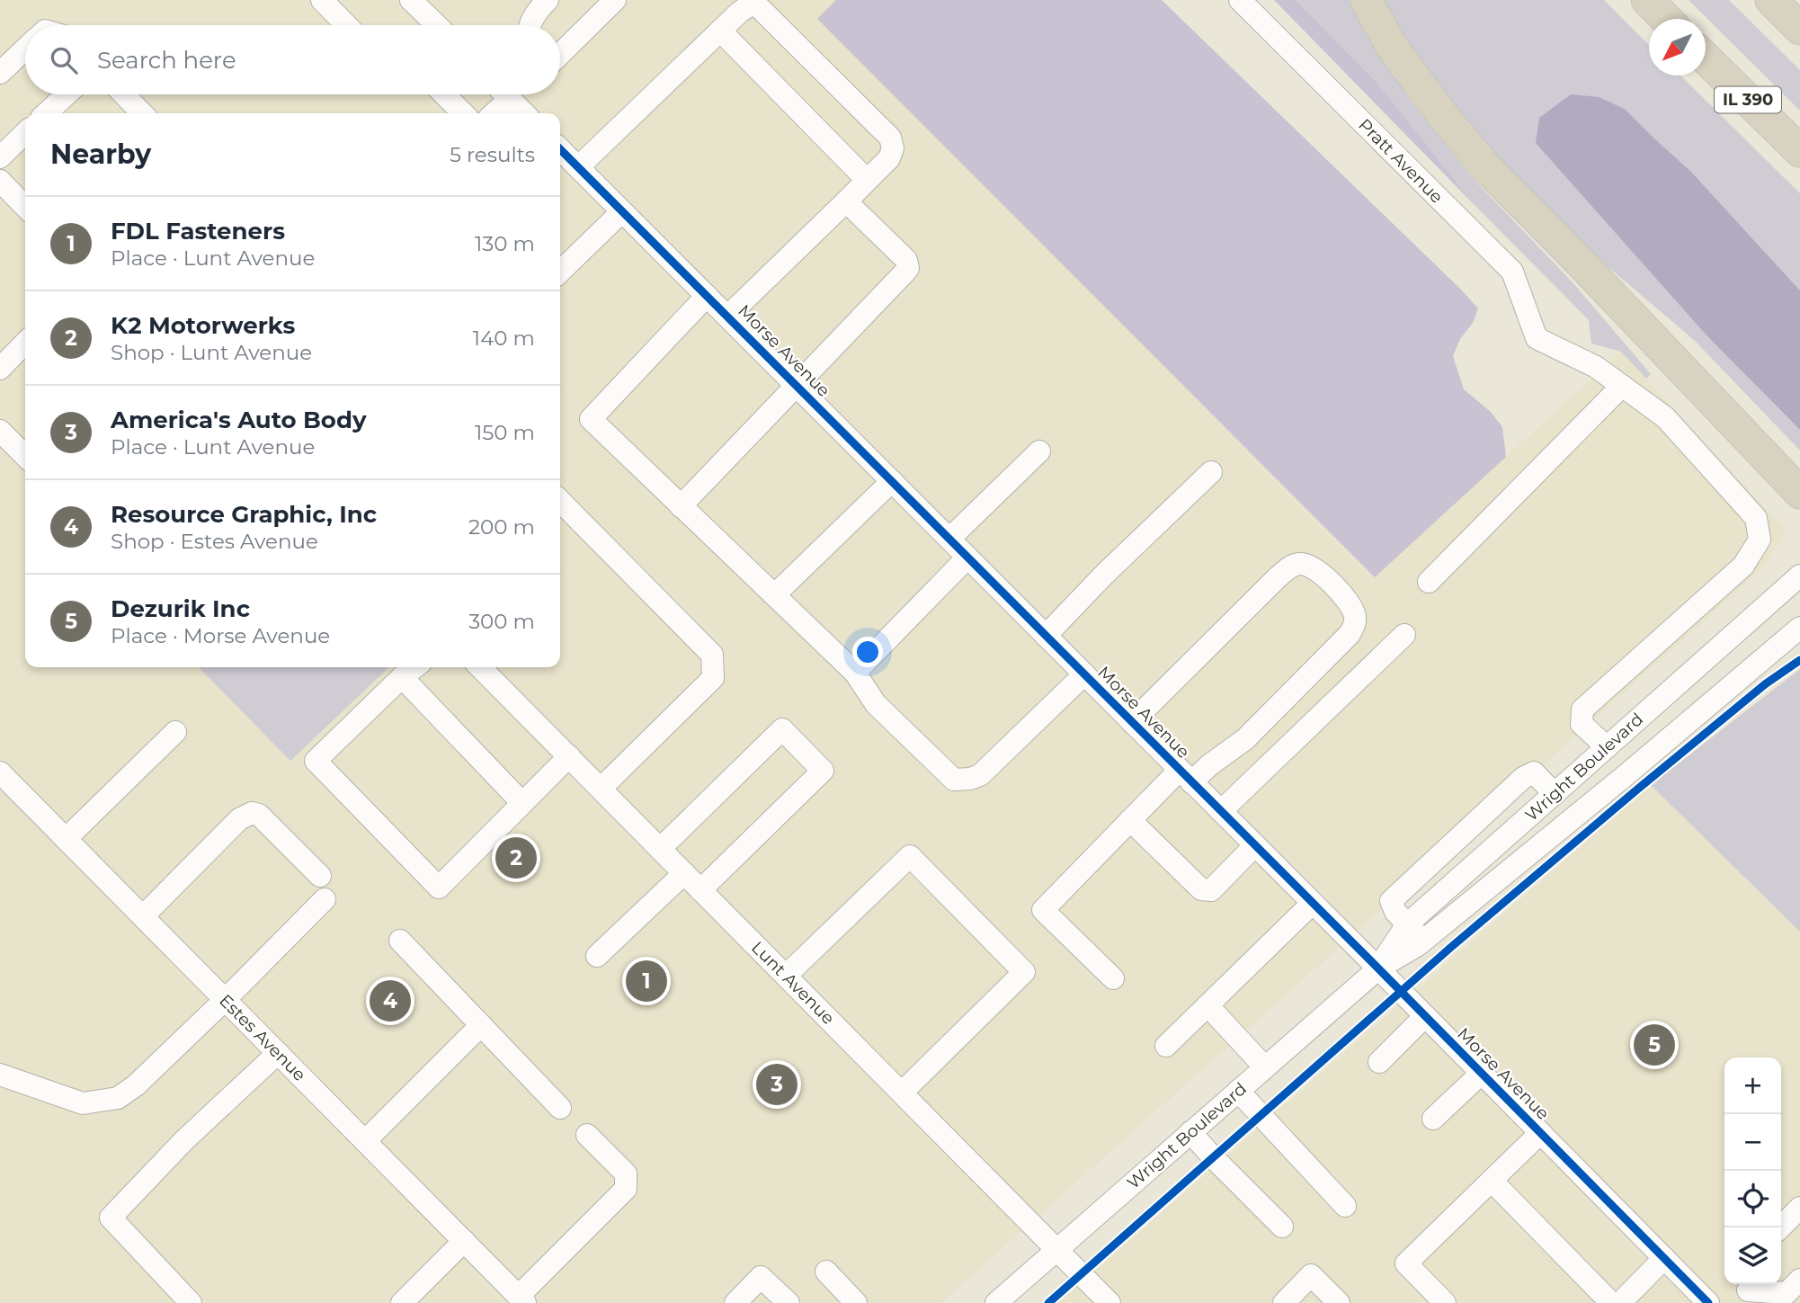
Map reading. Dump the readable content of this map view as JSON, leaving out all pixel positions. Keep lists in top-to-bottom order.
{
  "streets": {
    "highway": ["IL 390"],
    "street": [
      "Pratt Avenue",
      "Morse Avenue",
      "Wright Boulevard",
      "Lunt Avenue",
      "Estes Avenue"
    ]
  },
  "crossings": [
    ["Morse Avenue", "Wright Boulevard"],
    ["Wright Boulevard", "Lunt Avenue"]
  ],
  "north": "bottom left",
  "page": {
    "search": "Search here",
    "heading": ["Nearby", "5 results"],
    "list": [
      {
        "mark": "1",
        "name": "FDL Fasteners",
        "note": "Place · Lunt Avenue",
        "value": "130 m"
      },
      {
        "mark": "2",
        "name": "K2 Motorwerks",
        "note": "Shop · Lunt Avenue",
        "value": "140 m"
      },
      {
        "mark": "3",
        "name": "America's Auto Body",
        "note": "Place · Lunt Avenue",
        "value": "150 m"
      },
      {
        "mark": "4",
        "name": "Resource Graphic, Inc",
        "note": "Shop · Estes Avenue",
        "value": "200 m"
      },
      {
        "mark": "5",
        "name": "Dezurik Inc",
        "note": "Place · Morse Avenue",
        "value": "300 m"
      }
    ],
    "pins": [
      "2",
      "1",
      "4",
      "5",
      "3"
    ],
    "map_buttons": ["+", "−"]
  }
}
